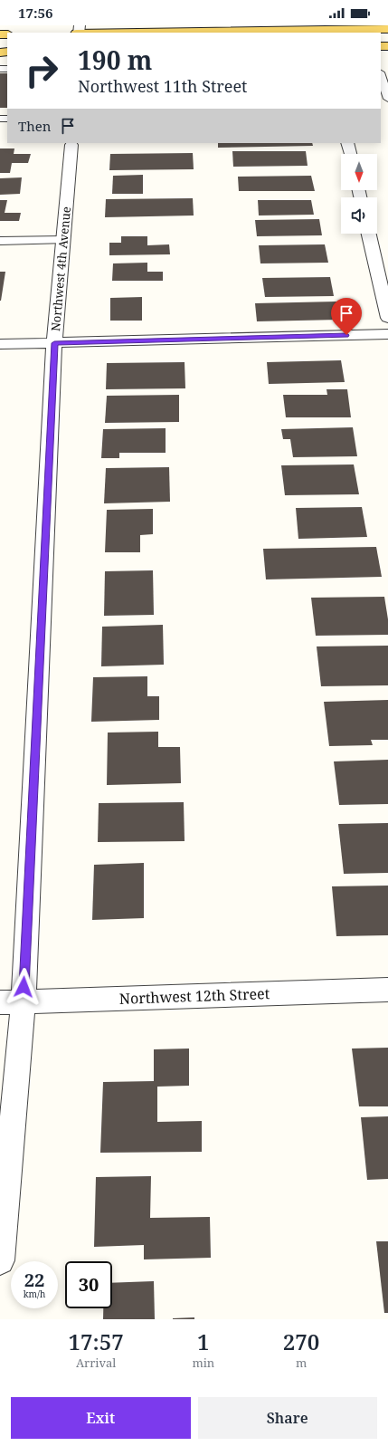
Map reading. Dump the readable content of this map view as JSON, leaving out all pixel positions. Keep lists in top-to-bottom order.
{
  "streets": {
    "street": ["Northwest 4th Avenue", "Northwest 12th Street"]
  },
  "crossings": [
    ["Northwest 4th Avenue", "Northwest 12th Street"]
  ],
  "north": "bottom",
  "page": {
    "status": "17:56",
    "turn": ["190 m", "Northwest 11th Street"],
    "then": "Then",
    "speed": "22 km/h",
    "limit": "30",
    "eta": [
      "17:57",
      "Arrival",
      "1",
      "min",
      "270",
      "m"
    ],
    "buttons": ["Exit", "Share"]
  }
}
